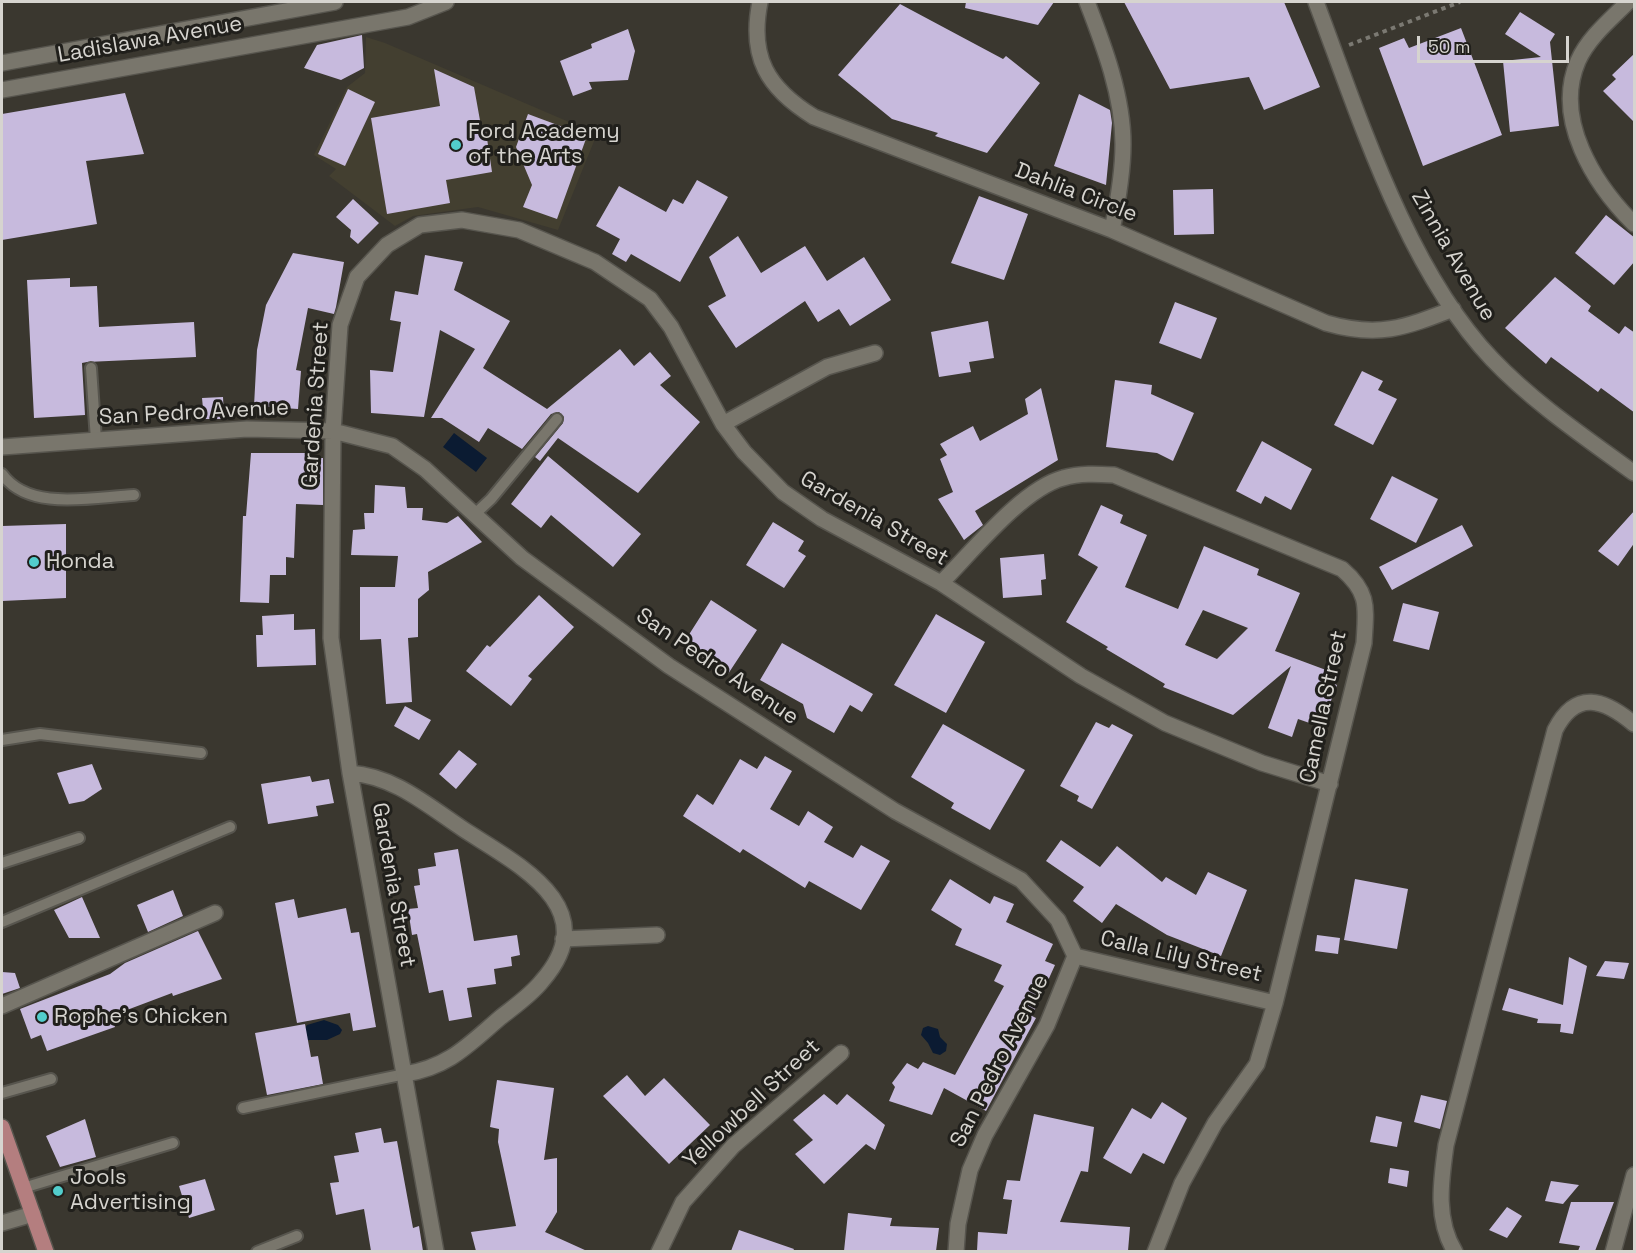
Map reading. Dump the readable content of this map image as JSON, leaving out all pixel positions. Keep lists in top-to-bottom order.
{
  "streets": {
    "street": [
      "Ladislawa Avenue",
      "Dahlia Circle",
      "Zinnia Avenue",
      "Gardenia Street",
      "San Pedro Avenue",
      "Camella Street",
      "Calla Lily Street",
      "Yellowbell Street"
    ]
  },
  "crossings": [
    ["Dahlia Circle", "Zinnia Avenue"],
    ["Gardenia Street", "San Pedro Avenue"],
    ["Gardenia Street", "Camella Street"],
    ["San Pedro Avenue", "Calla Lily Street"],
    ["Camella Street", "Calla Lily Street"]
  ],
  "places": [
    "Ford Academy of the Arts",
    "Honda",
    "Rophe's Chicken",
    "Jools Advertising"
  ],
  "scale_bar": "50 m"
}
